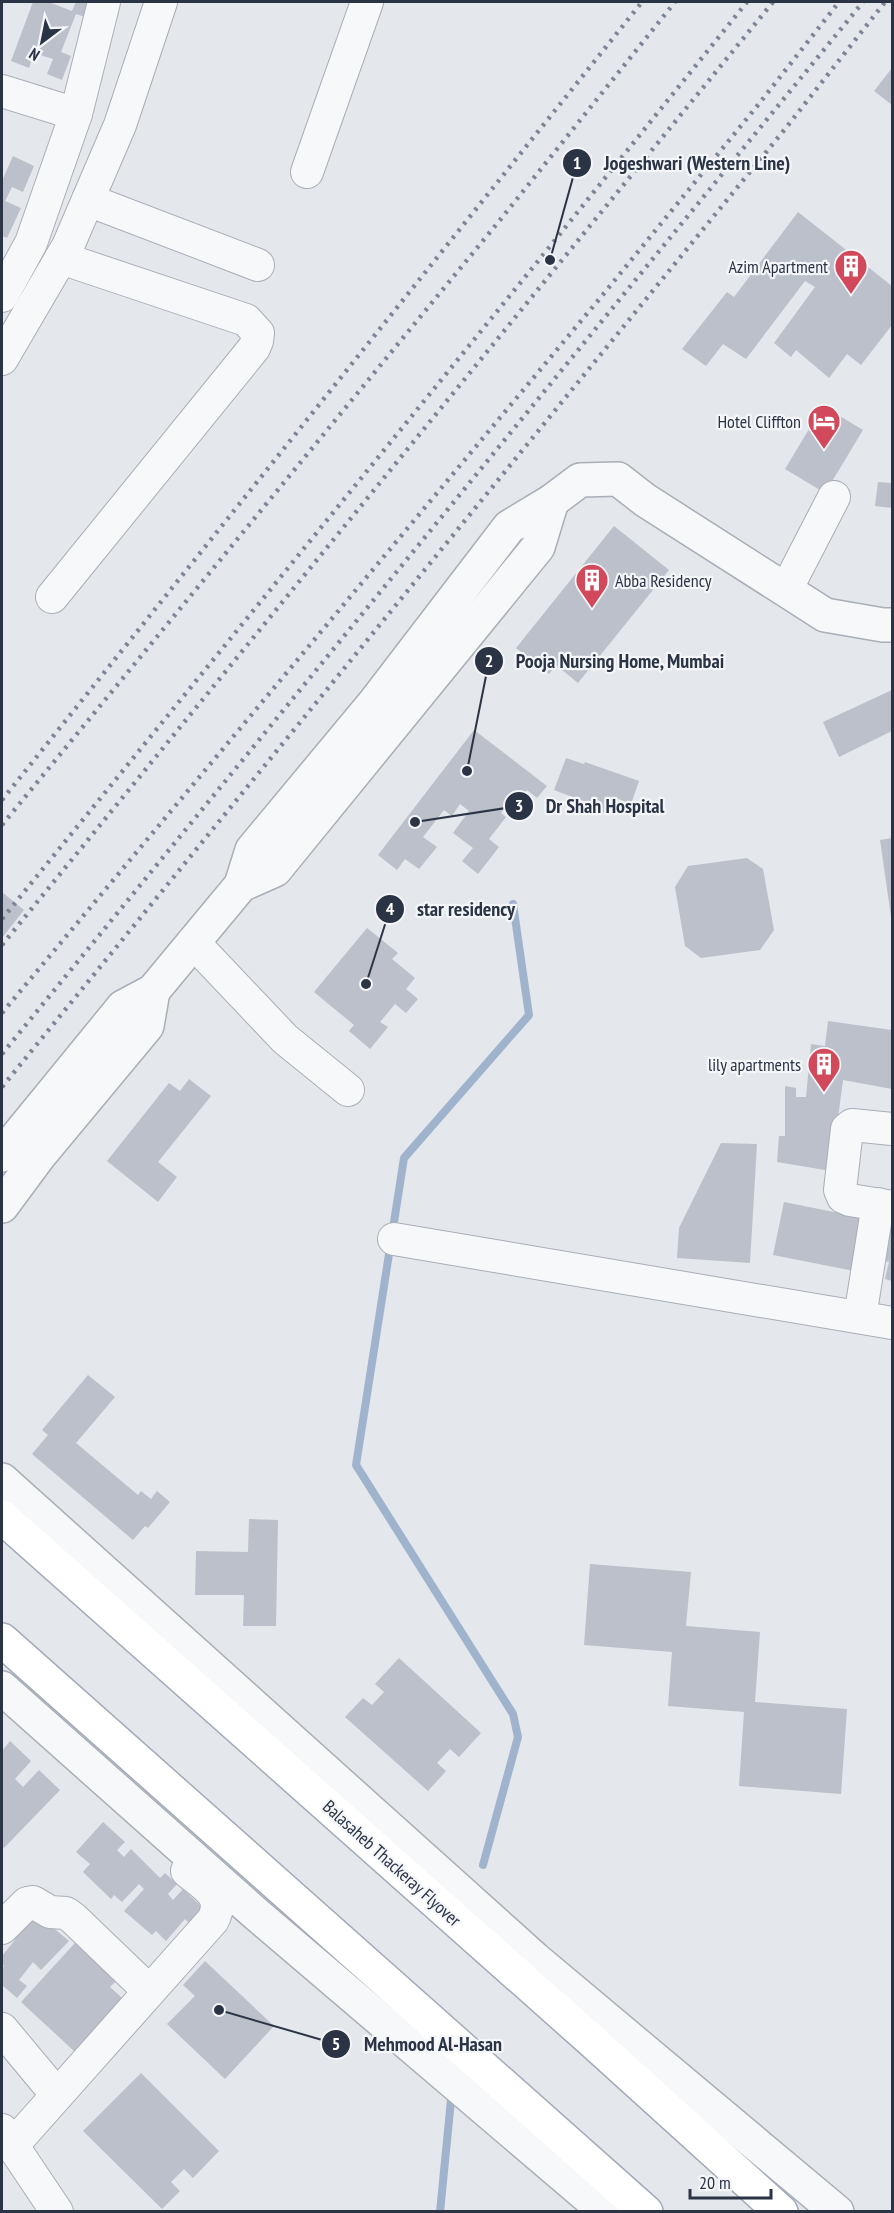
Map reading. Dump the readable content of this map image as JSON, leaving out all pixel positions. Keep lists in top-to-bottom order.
{
  "streets": {
    "main road": ["Balasaheb Thackeray Flyover"]
  },
  "places": {
    "other": [
      "Jogeshwari (Western Line)",
      "Pooja Nursing Home, Mumbai",
      "Dr Shah Hospital",
      "star residency",
      "Mehmood Al-Hasan"
    ],
    "building": ["Azim Apartment", "Abba Residency", "lily apartments"],
    "hotel": ["Hotel Cliffton"]
  },
  "scale_bar": "20 m",
  "north": "bottom left"
}
